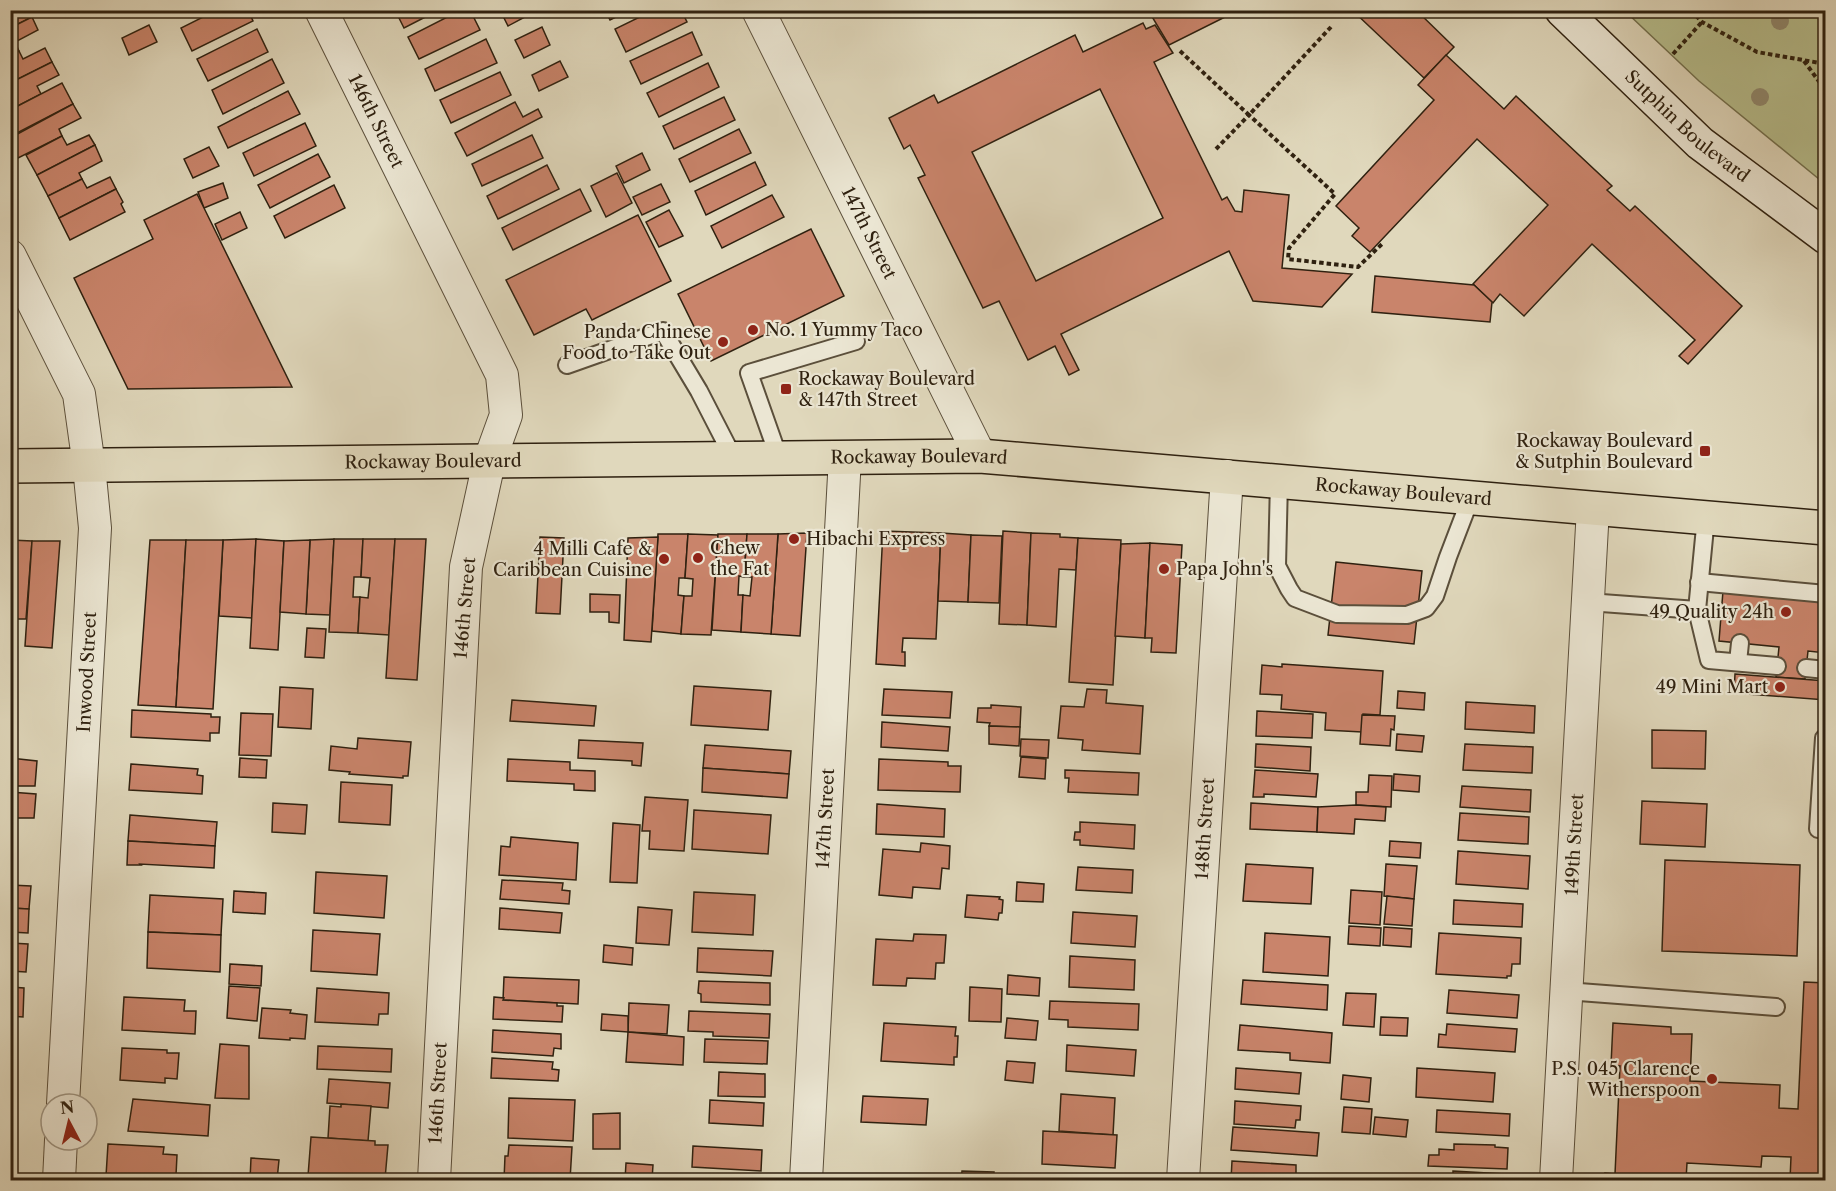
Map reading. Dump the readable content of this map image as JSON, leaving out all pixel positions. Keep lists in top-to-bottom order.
{
  "streets": {
    "main road": ["Sutphin Boulevard", "Rockaway Boulevard"],
    "street": [
      "146th Street",
      "147th Street",
      "Inwood Street",
      "148th Street",
      "149th Street"
    ]
  },
  "crossings": [
    ["146th Street", "Rockaway Boulevard"],
    ["147th Street", "Rockaway Boulevard"],
    ["Rockaway Boulevard", "Inwood Street"],
    ["Rockaway Boulevard", "148th Street"],
    ["Rockaway Boulevard", "149th Street"]
  ],
  "places": {
    "other": [
      "No. 1 Yummy Taco",
      "Panda Chinese Food to Take Out",
      "Hibachi Express",
      "Chew the Fat",
      "4 Milli Cafe & Caribbean Cuisine",
      "Papa John's",
      "49 Quality 24h",
      "49 Mini Mart",
      "P.S. 045 Clarence Witherspoon"
    ],
    "transit": ["Rockaway Boulevard & 147th Street", "Rockaway Boulevard & Sutphin Boulevard"]
  },
  "north": "top"
}
